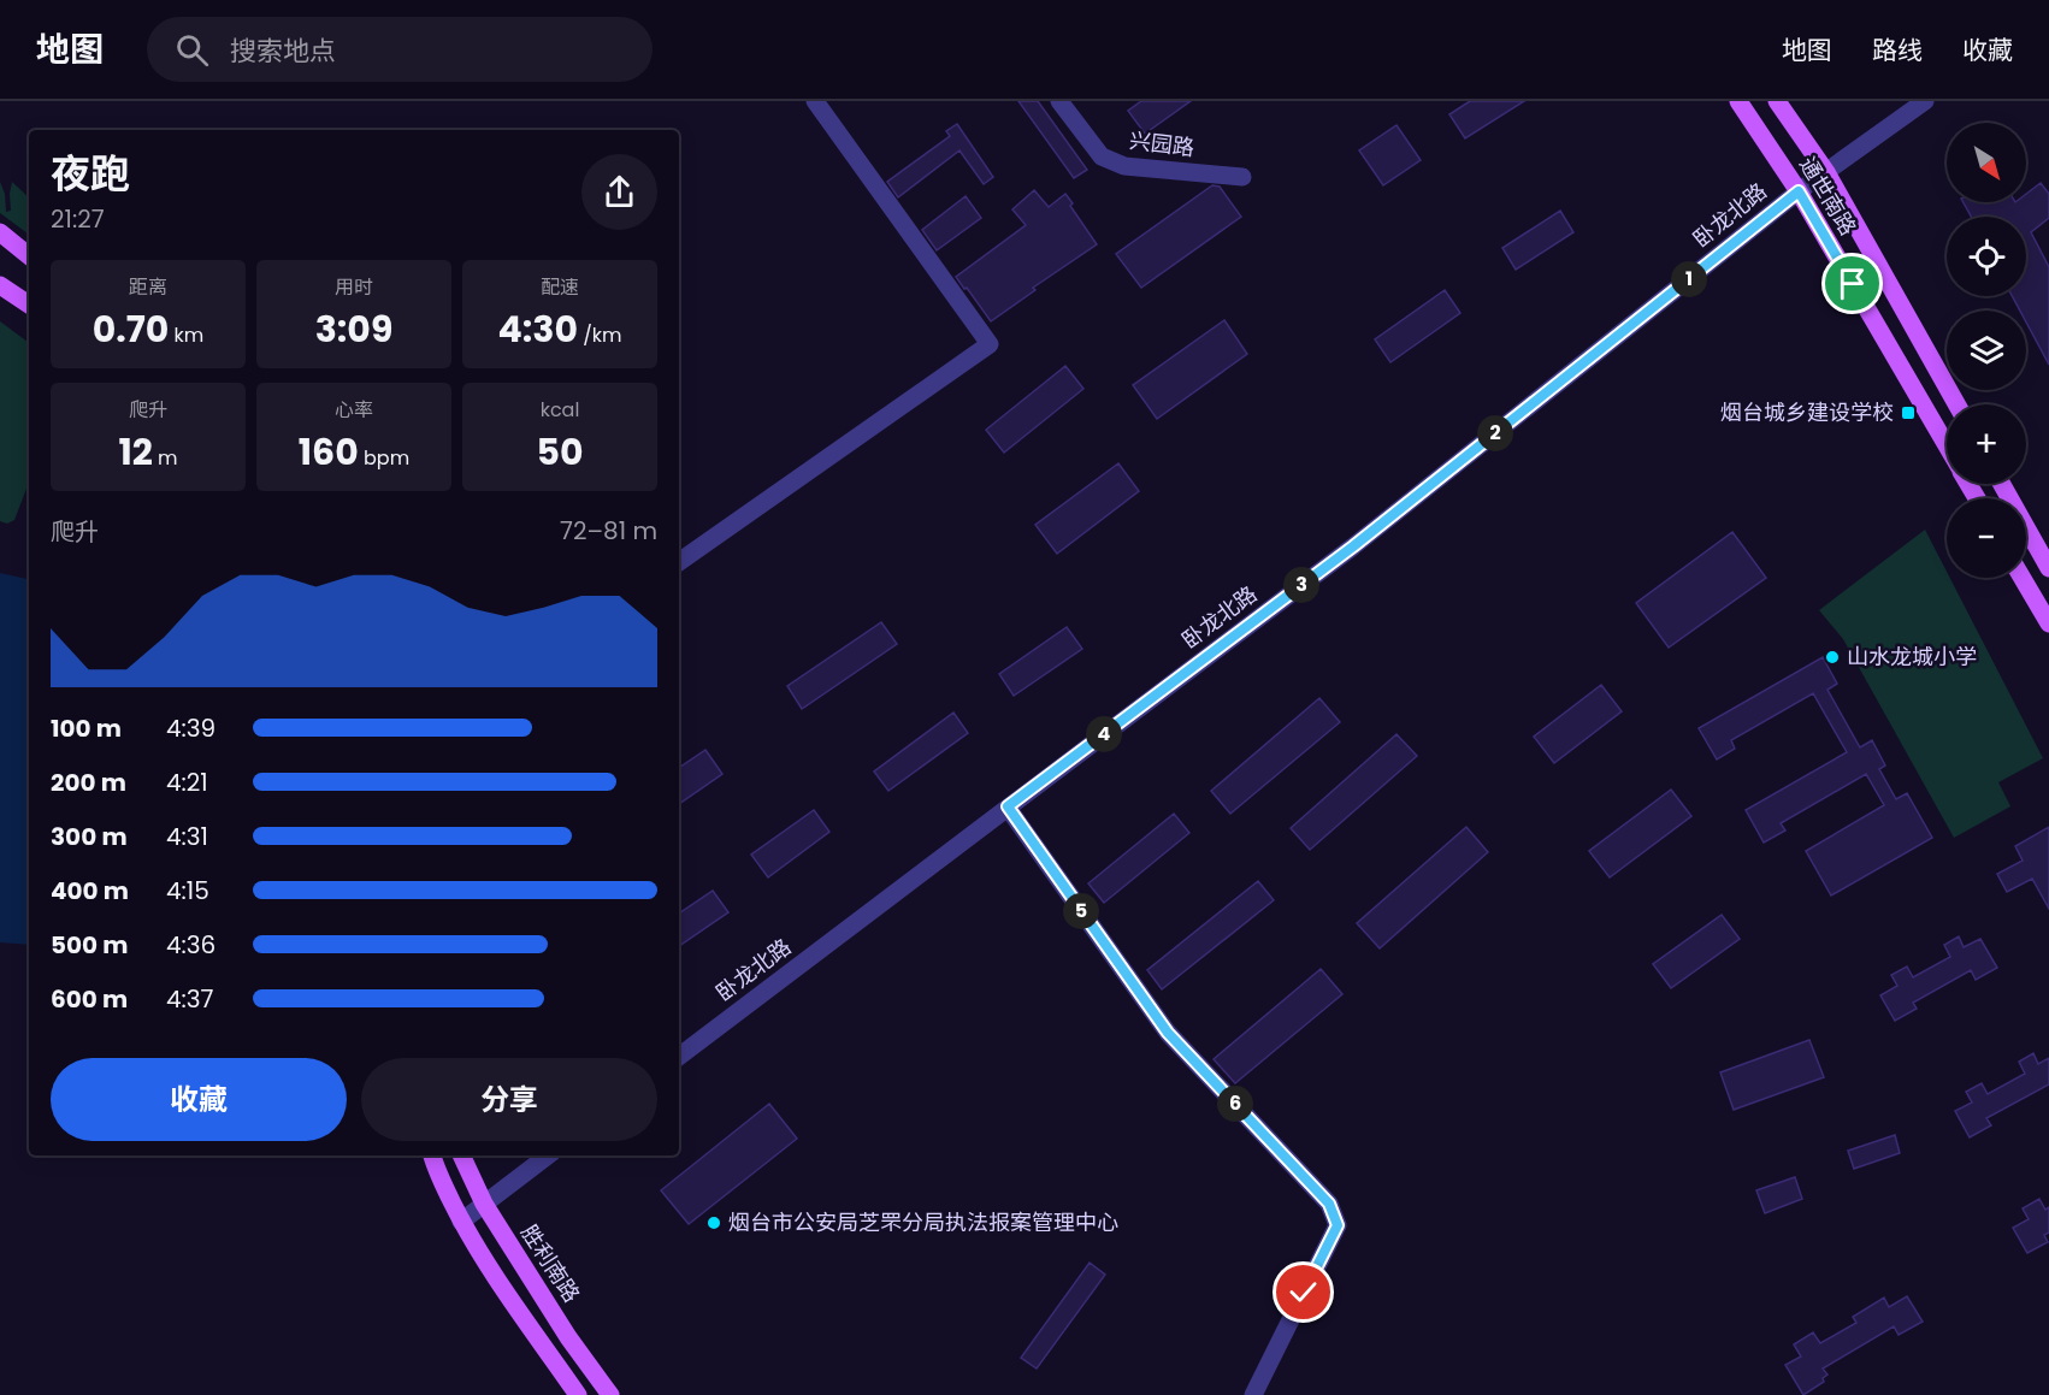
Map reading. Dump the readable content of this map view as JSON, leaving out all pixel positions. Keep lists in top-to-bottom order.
{
  "streets": {
    "main road": ["通世南路", "胜利南路"],
    "street": ["兴园路", "卧龙北路"]
  },
  "crossings": [
    ["通世南路", "卧龙北路"]
  ],
  "places": {
    "transit": ["烟台城乡建设学校"],
    "other": ["山水龙城小学", "烟台市公安局芝罘分局执法报案管理中心"]
  },
  "north": "bottom right",
  "page": {
    "header": "地图",
    "search": "搜索地点",
    "nav": ["地图", "路线", "收藏"],
    "map_buttons": ["+", "−"],
    "heading": ["夜跑", "21:27"],
    "stats": [
      ["距离", "0.70 km"],
      ["用时", "3:09"],
      ["配速", "4:30 /km"],
      ["爬升", "12 m"],
      ["心率", "160 bpm"],
      ["kcal", "50"]
    ],
    "pins": [
      "1",
      "2",
      "3",
      "4",
      "5",
      "6"
    ],
    "chart": ["爬升", "72–81 m"],
    "list": [
      {
        "name": "100 m",
        "note": "4:39"
      },
      {
        "name": "200 m",
        "note": "4:21"
      },
      {
        "name": "300 m",
        "note": "4:31"
      },
      {
        "name": "400 m",
        "note": "4:15"
      },
      {
        "name": "500 m",
        "note": "4:36"
      },
      {
        "name": "600 m",
        "note": "4:37"
      }
    ],
    "buttons": ["收藏", "分享"]
  }
}
